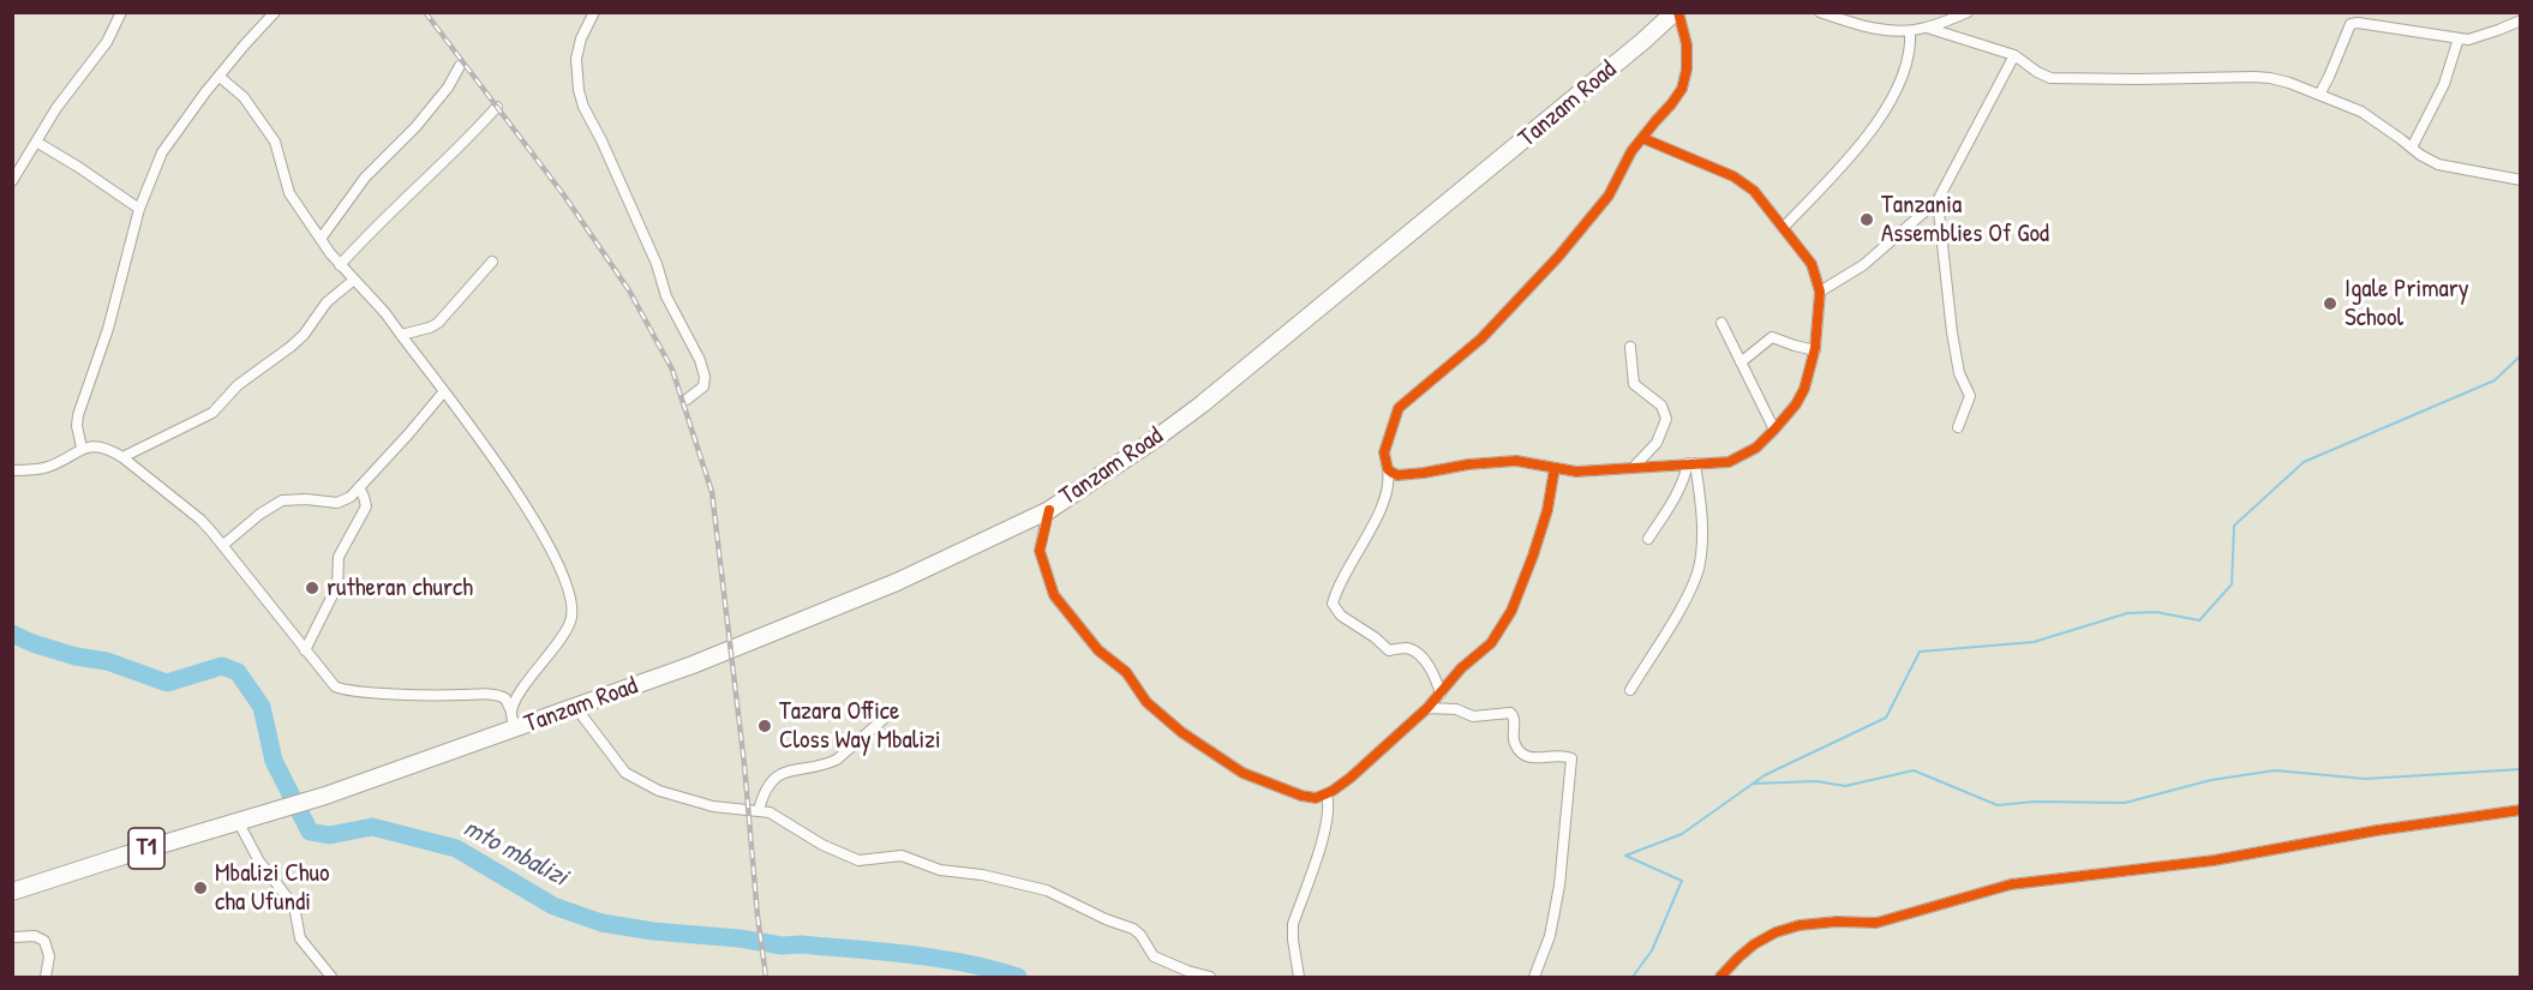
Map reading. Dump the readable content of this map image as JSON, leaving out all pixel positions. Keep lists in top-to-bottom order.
{
  "streets": {
    "highway": ["Tanzam Road", "T1"]
  },
  "crossings": [
    ["Tanzam Road", "T1"]
  ],
  "water": ["mto mbalizi"],
  "places": [
    "Tanzania Assemblies Of God",
    "Igale Primary School",
    "rutheran church",
    "Tazara Office Closs Way Mbalizi",
    "Mbalizi Chuo cha Ufundi"
  ]
}
